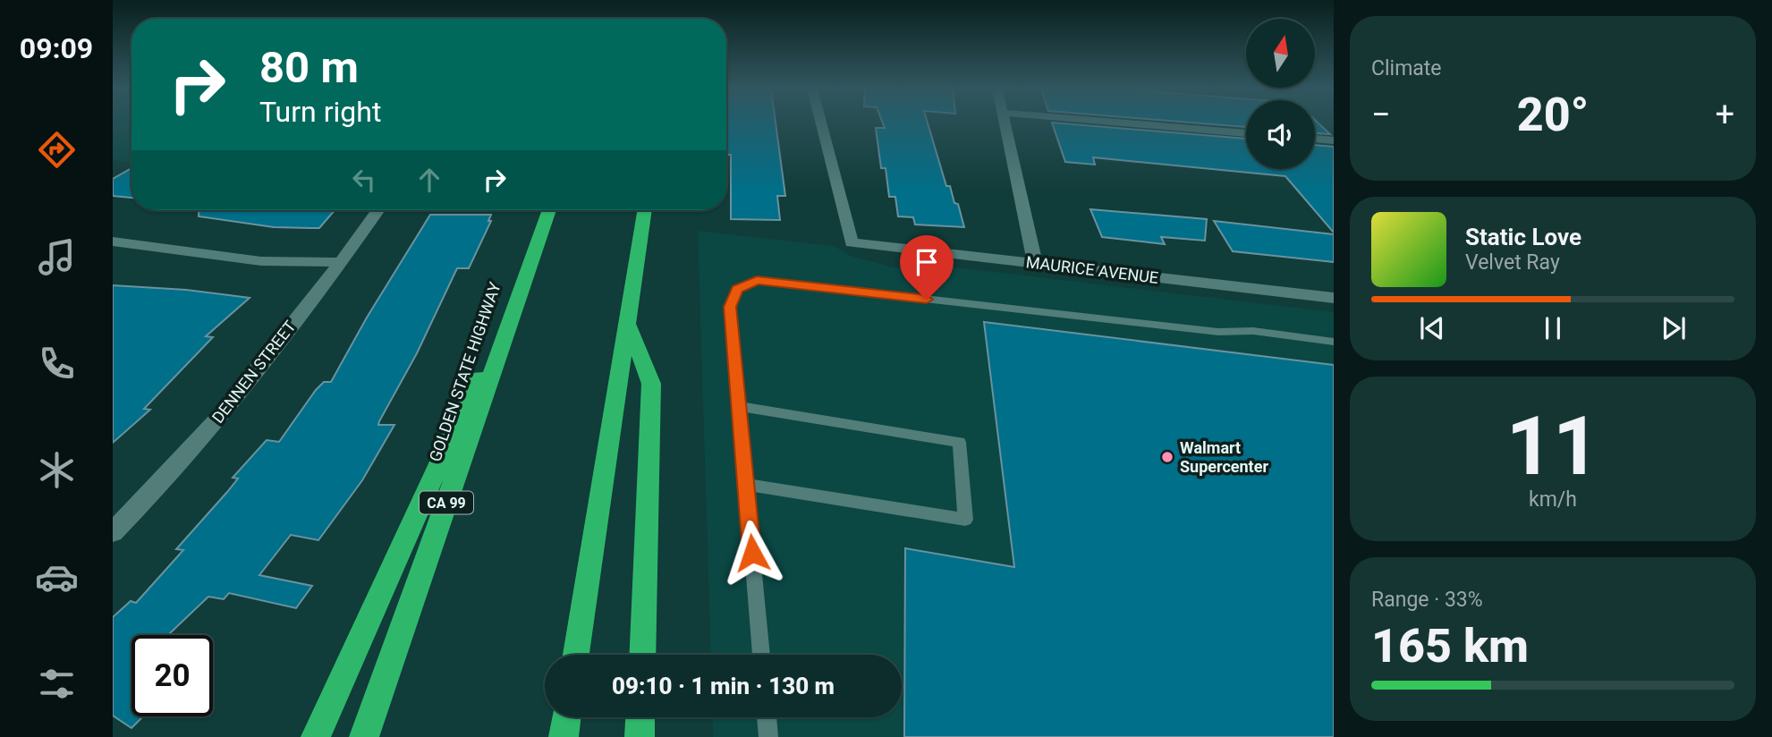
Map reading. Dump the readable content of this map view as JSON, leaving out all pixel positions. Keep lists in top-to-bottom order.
{
  "streets": {
    "highway": ["GOLDEN STATE HIGHWAY", "CA 99"],
    "street": ["MAURICE AVENUE", "DENNEN STREET"]
  },
  "places": ["Walmart Supercenter"],
  "north": "top",
  "page": {
    "tabs": "09:09",
    "tile": [
      "Climate",
      ["11", "km/h"],
      ["Range · 33%", "165 km"]
    ],
    "turn": ["80 m", "Turn right"],
    "heat": ["−", "20°", "+"],
    "song": ["Static Love", "Velvet Ray"],
    "limit": "20",
    "trip": "09:10 · 1 min · 130 m"
  }
}
